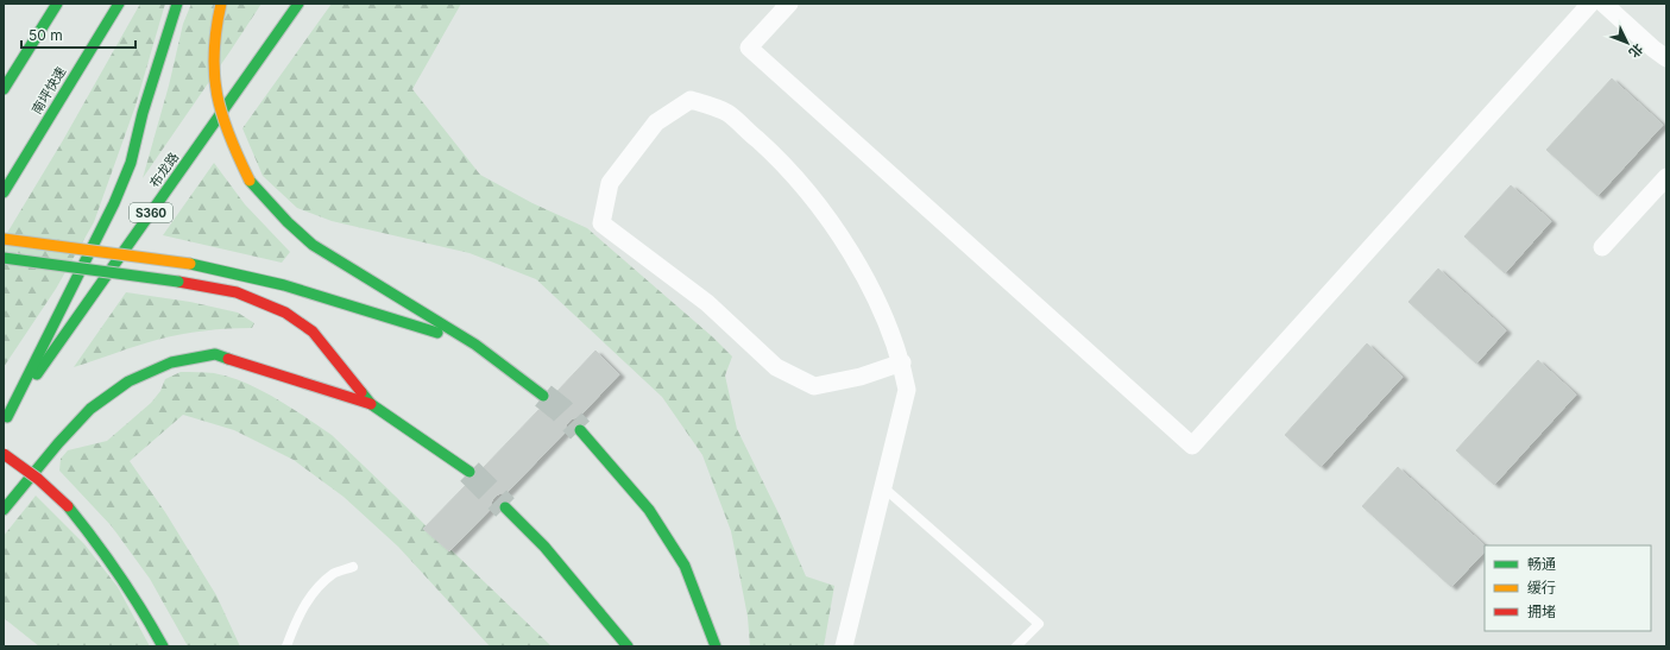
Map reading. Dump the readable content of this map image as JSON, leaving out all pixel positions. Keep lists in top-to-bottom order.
{
  "streets": {
    "main road": ["南坪快速", "布龙路", "S360"]
  },
  "legend": ["畅通", "缓行", "拥堵"],
  "scale_bar": "50 m",
  "north": "bottom right"
}
